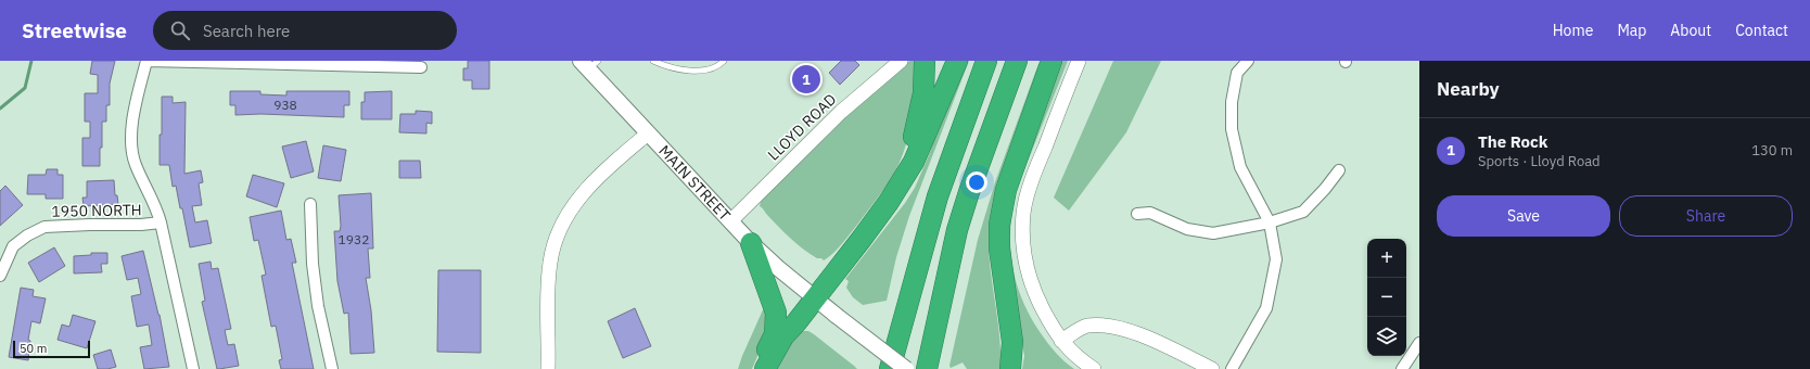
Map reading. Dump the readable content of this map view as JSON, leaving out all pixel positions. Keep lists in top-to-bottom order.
{
  "streets": {
    "main road": ["MAIN STREET"],
    "street": ["LLOYD ROAD", "1950 NORTH"]
  },
  "crossings": [
    ["LLOYD ROAD", "MAIN STREET"]
  ],
  "house_numbers": ["938", "1932"],
  "scale_bar": "50 m",
  "page": {
    "header": "Streetwise",
    "search": "Search here",
    "nav": [
      "Home",
      "Map",
      "About",
      "Contact"
    ],
    "heading": "Nearby",
    "pins": "1",
    "list": [
      {
        "mark": "1",
        "name": "The Rock",
        "note": "Sports · Lloyd Road",
        "value": "130 m"
      }
    ],
    "buttons": ["Save", "Share"],
    "map_buttons": ["+", "−"],
    "scale": "50 m"
  }
}
